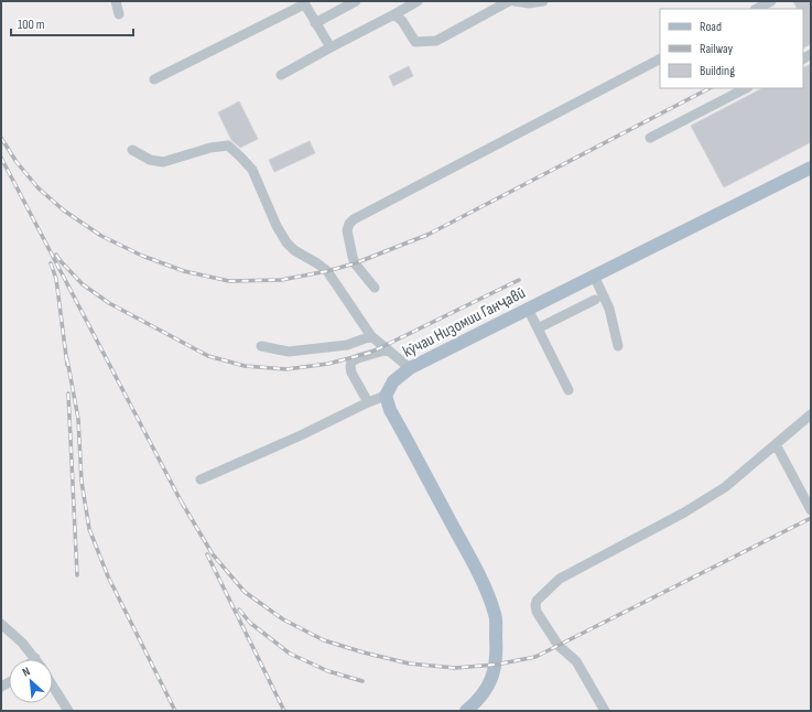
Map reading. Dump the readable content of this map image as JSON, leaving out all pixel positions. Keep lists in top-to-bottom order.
{
  "streets": {
    "main road": ["кӯчаи Низомии Ганҷавӣ"]
  },
  "legend": ["Road", "Railway", "Building"],
  "scale_bar": "100 m",
  "north": "top left"
}
